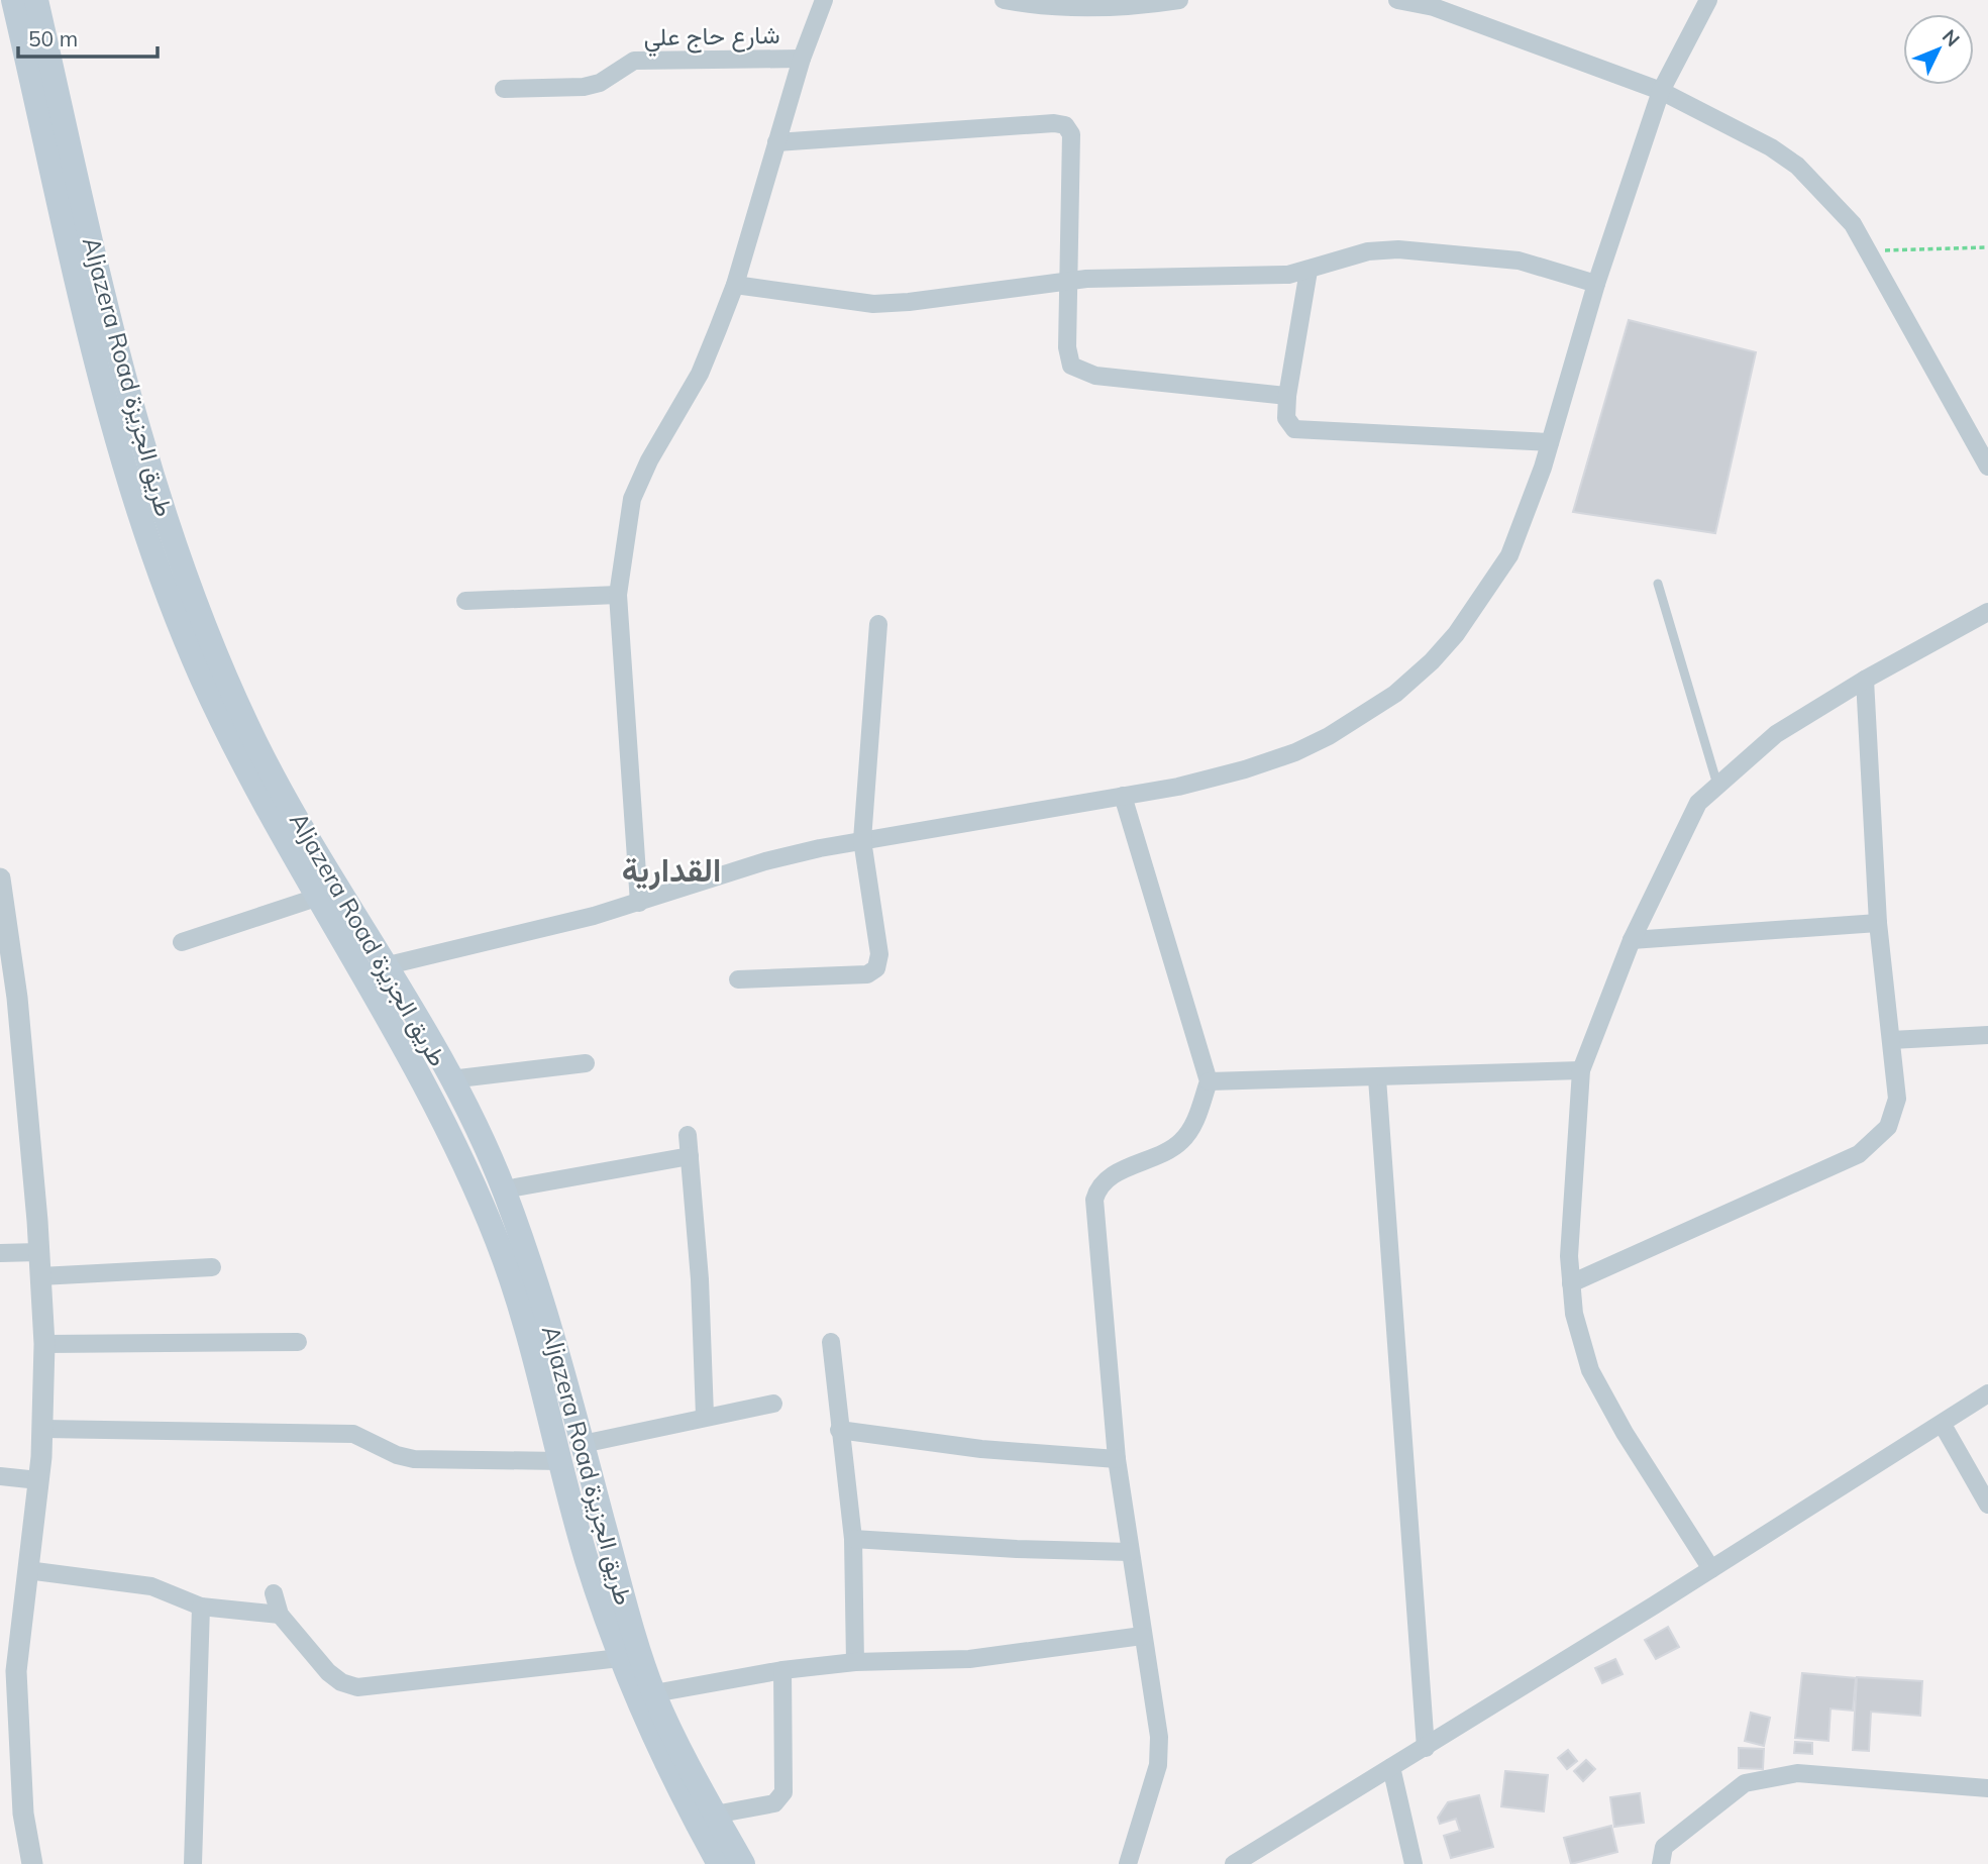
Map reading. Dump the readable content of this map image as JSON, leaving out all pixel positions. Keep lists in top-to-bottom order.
{
  "streets": {
    "main road": ["Aljazera Road طريق الجزيزة"],
    "street": ["شارع حاج علي"]
  },
  "districts": ["القدارية"],
  "scale_bar": "50 m",
  "north": "top right"
}
